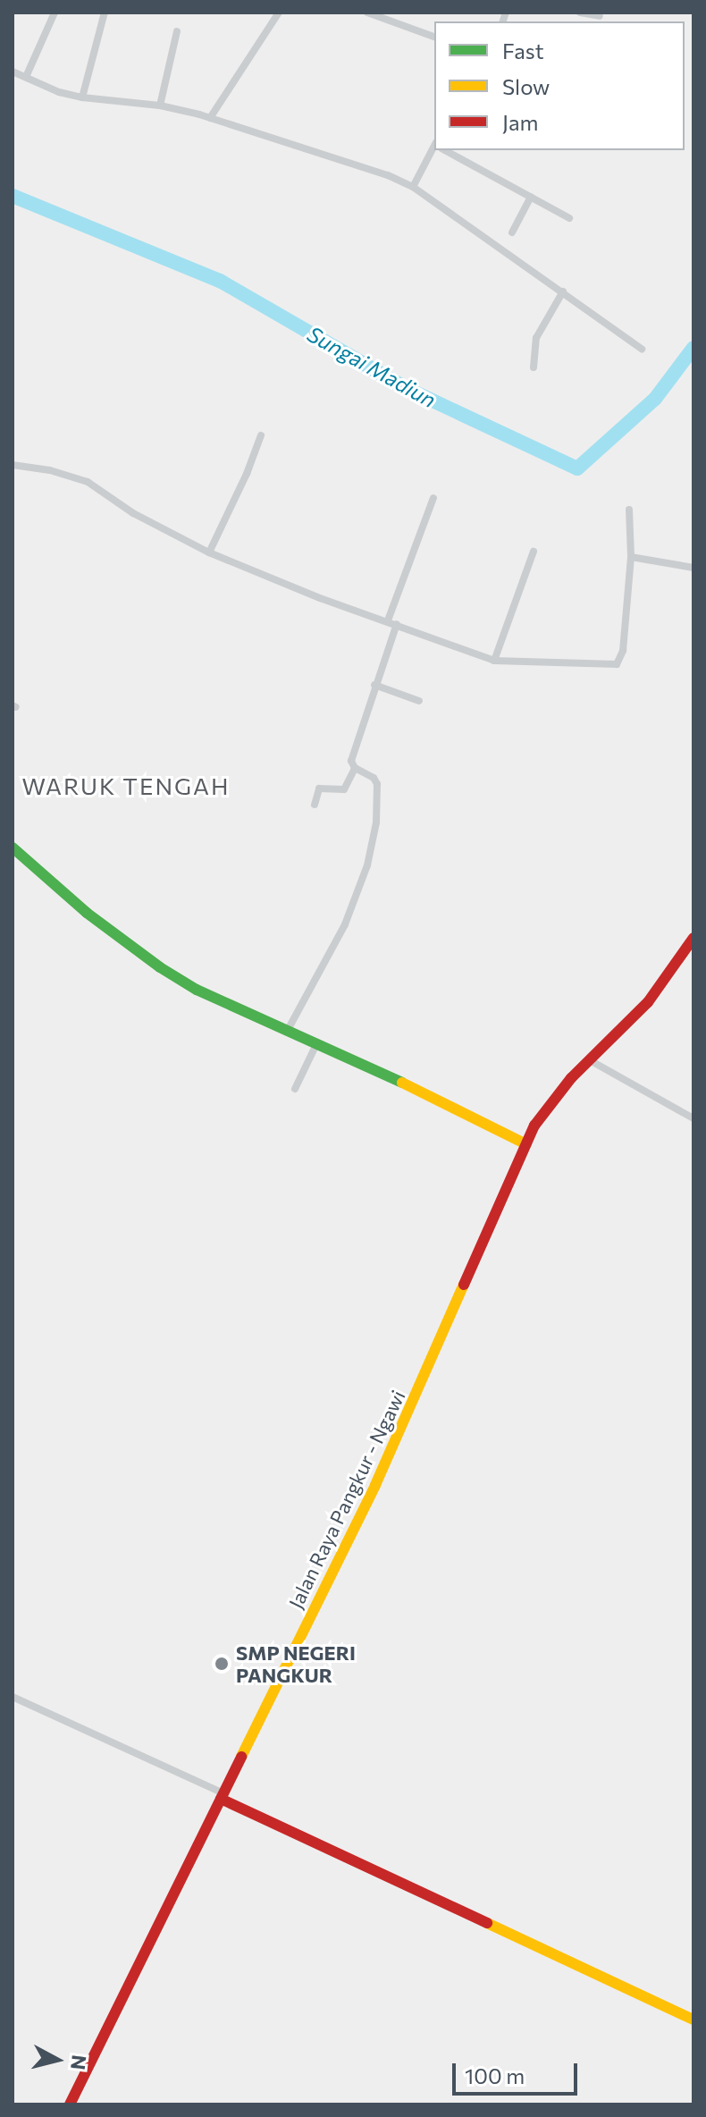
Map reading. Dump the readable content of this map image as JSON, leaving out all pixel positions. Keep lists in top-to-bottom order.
{
  "streets": {
    "main road": ["Jalan Raya Pangkur - Ngawi"]
  },
  "districts": ["WARUK TENGAH"],
  "water": ["Sungai Madiun"],
  "places": ["SMP NEGERI PANGKUR"],
  "legend": ["Fast", "Slow", "Jam"],
  "scale_bar": "100 m",
  "north": "right"
}
